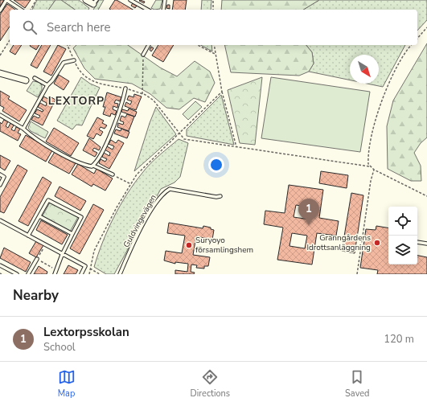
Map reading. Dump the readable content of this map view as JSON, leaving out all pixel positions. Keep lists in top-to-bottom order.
{
  "streets": {
    "lane": ["Guldvingevägen"]
  },
  "districts": ["LEXTORP"],
  "places": ["Granngårdens Idrottsanläggning", "Suryoyo församlingshem"],
  "north": "bottom right",
  "page": {
    "search": "Search here",
    "pins": "1",
    "heading": "Nearby",
    "list": [
      {
        "mark": "1",
        "name": "Lextorpsskolan",
        "note": "School",
        "value": "120 m"
      }
    ],
    "nav": ["Map", "Directions", "Saved"]
  }
}
